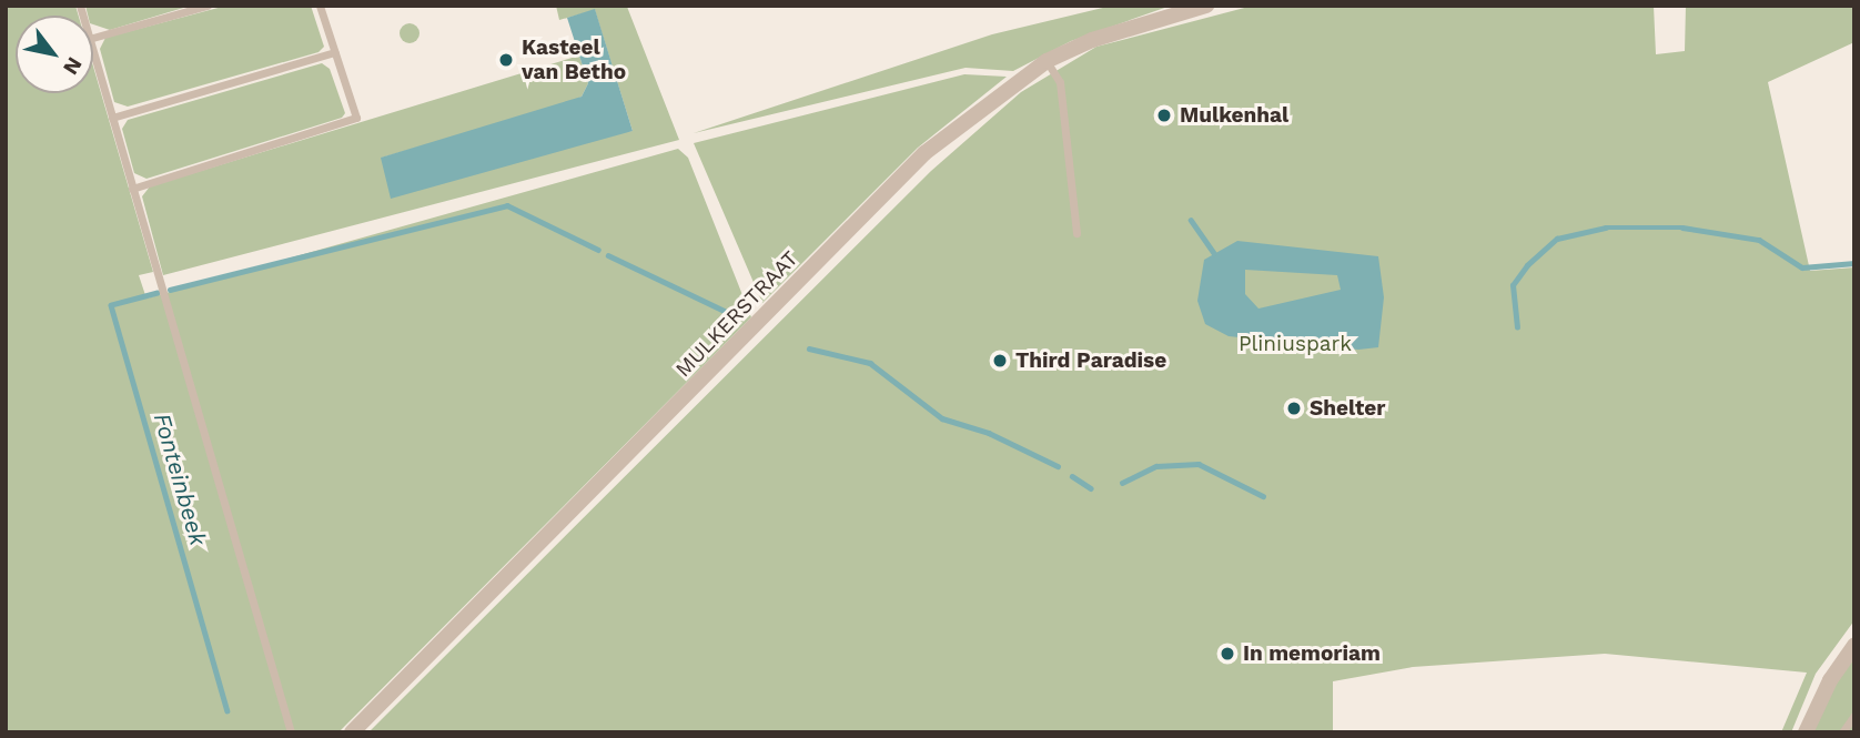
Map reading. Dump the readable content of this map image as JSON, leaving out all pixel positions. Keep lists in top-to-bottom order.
{
  "streets": {
    "street": ["MULKERSTRAAT"]
  },
  "water": ["Fonteinbeek"],
  "parks": ["Pliniuspark"],
  "places": [
    "Kasteel van Betho",
    "Mulkenhal",
    "Third Paradise",
    "Shelter",
    "In memoriam"
  ],
  "north": "bottom right"
}
